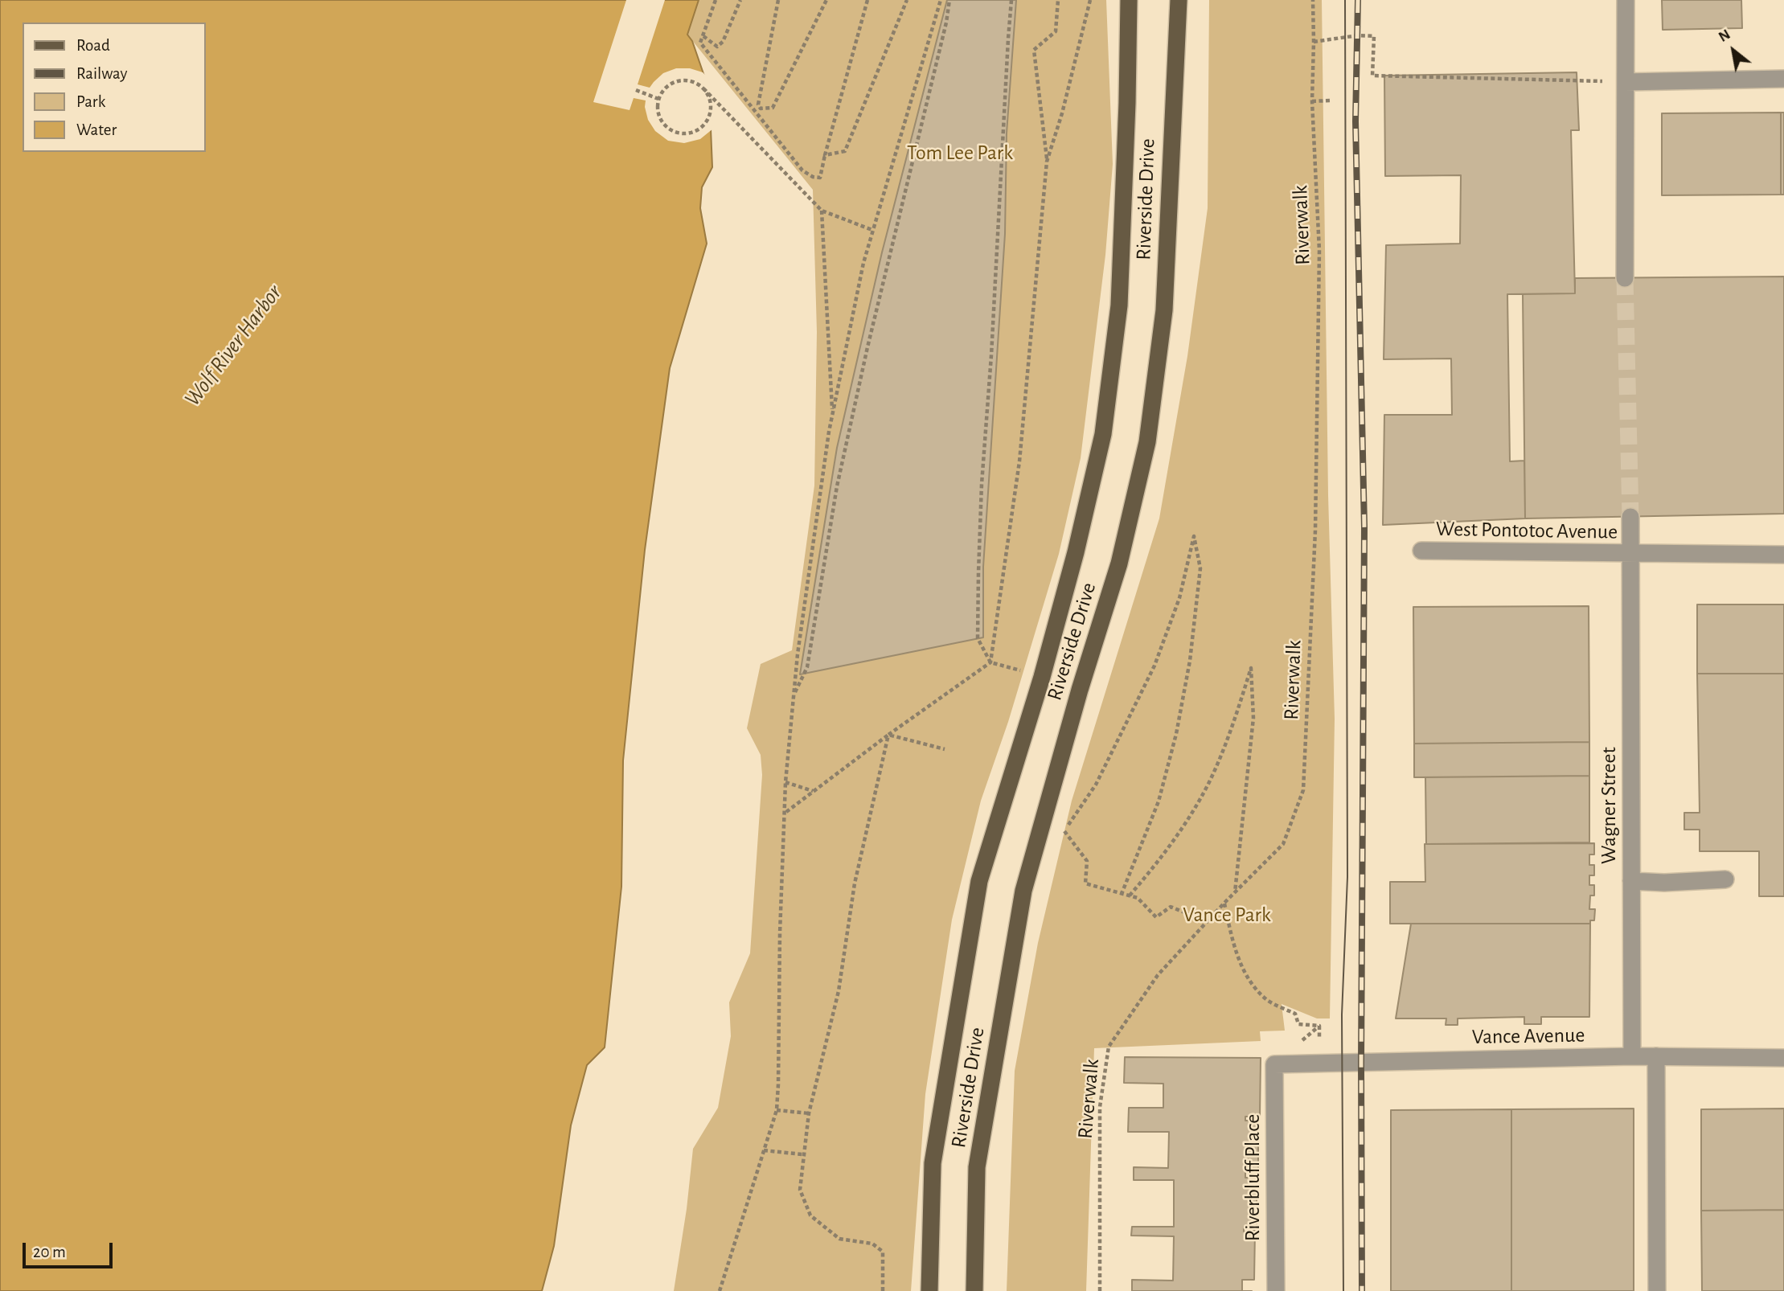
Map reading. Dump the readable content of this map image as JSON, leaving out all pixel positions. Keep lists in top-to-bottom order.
{
  "streets": {
    "main road": ["Riverside Drive"],
    "street": [
      "West Pontotoc Avenue",
      "Wagner Street",
      "Vance Avenue",
      "Riverbluff Place"
    ],
    "path": ["Riverwalk"]
  },
  "crossings": [
    ["West Pontotoc Avenue", "Wagner Street"],
    ["Wagner Street", "Vance Avenue"],
    ["Vance Avenue", "Riverbluff Place"]
  ],
  "water": ["Wolf River Harbor"],
  "parks": ["Tom Lee Park", "Vance Park"],
  "legend": [
    "Road",
    "Railway",
    "Park",
    "Water"
  ],
  "scale_bar": "20 m",
  "north": "top left"
}
